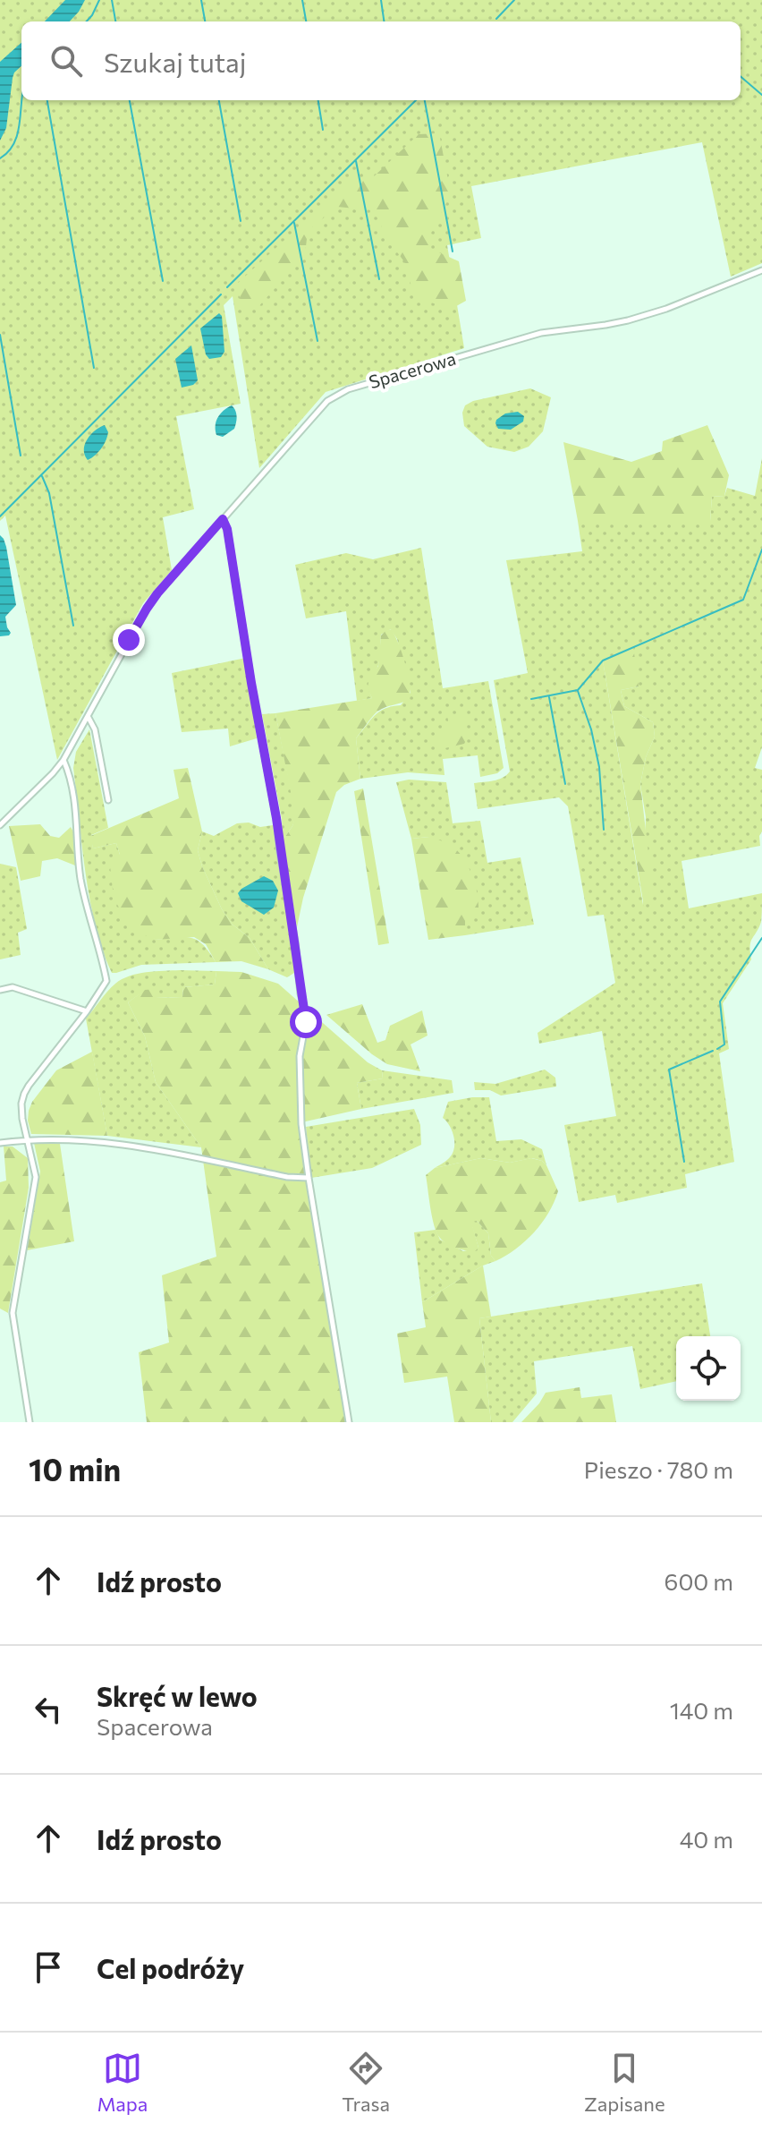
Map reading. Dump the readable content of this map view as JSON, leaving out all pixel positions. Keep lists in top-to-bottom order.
{
  "streets": {
    "street": ["Spacerowa"]
  },
  "page": {
    "search": "Szukaj tutaj",
    "heading": ["10 min", "Pieszo · 780 m"],
    "list": [
      ["Idź prosto", "600 m"],
      ["Skręć w lewo", "Spacerowa", "140 m"],
      ["Idź prosto", "40 m"],
      "Cel podróży"
    ],
    "nav": ["Mapa", "Trasa", "Zapisane"]
  }
}
